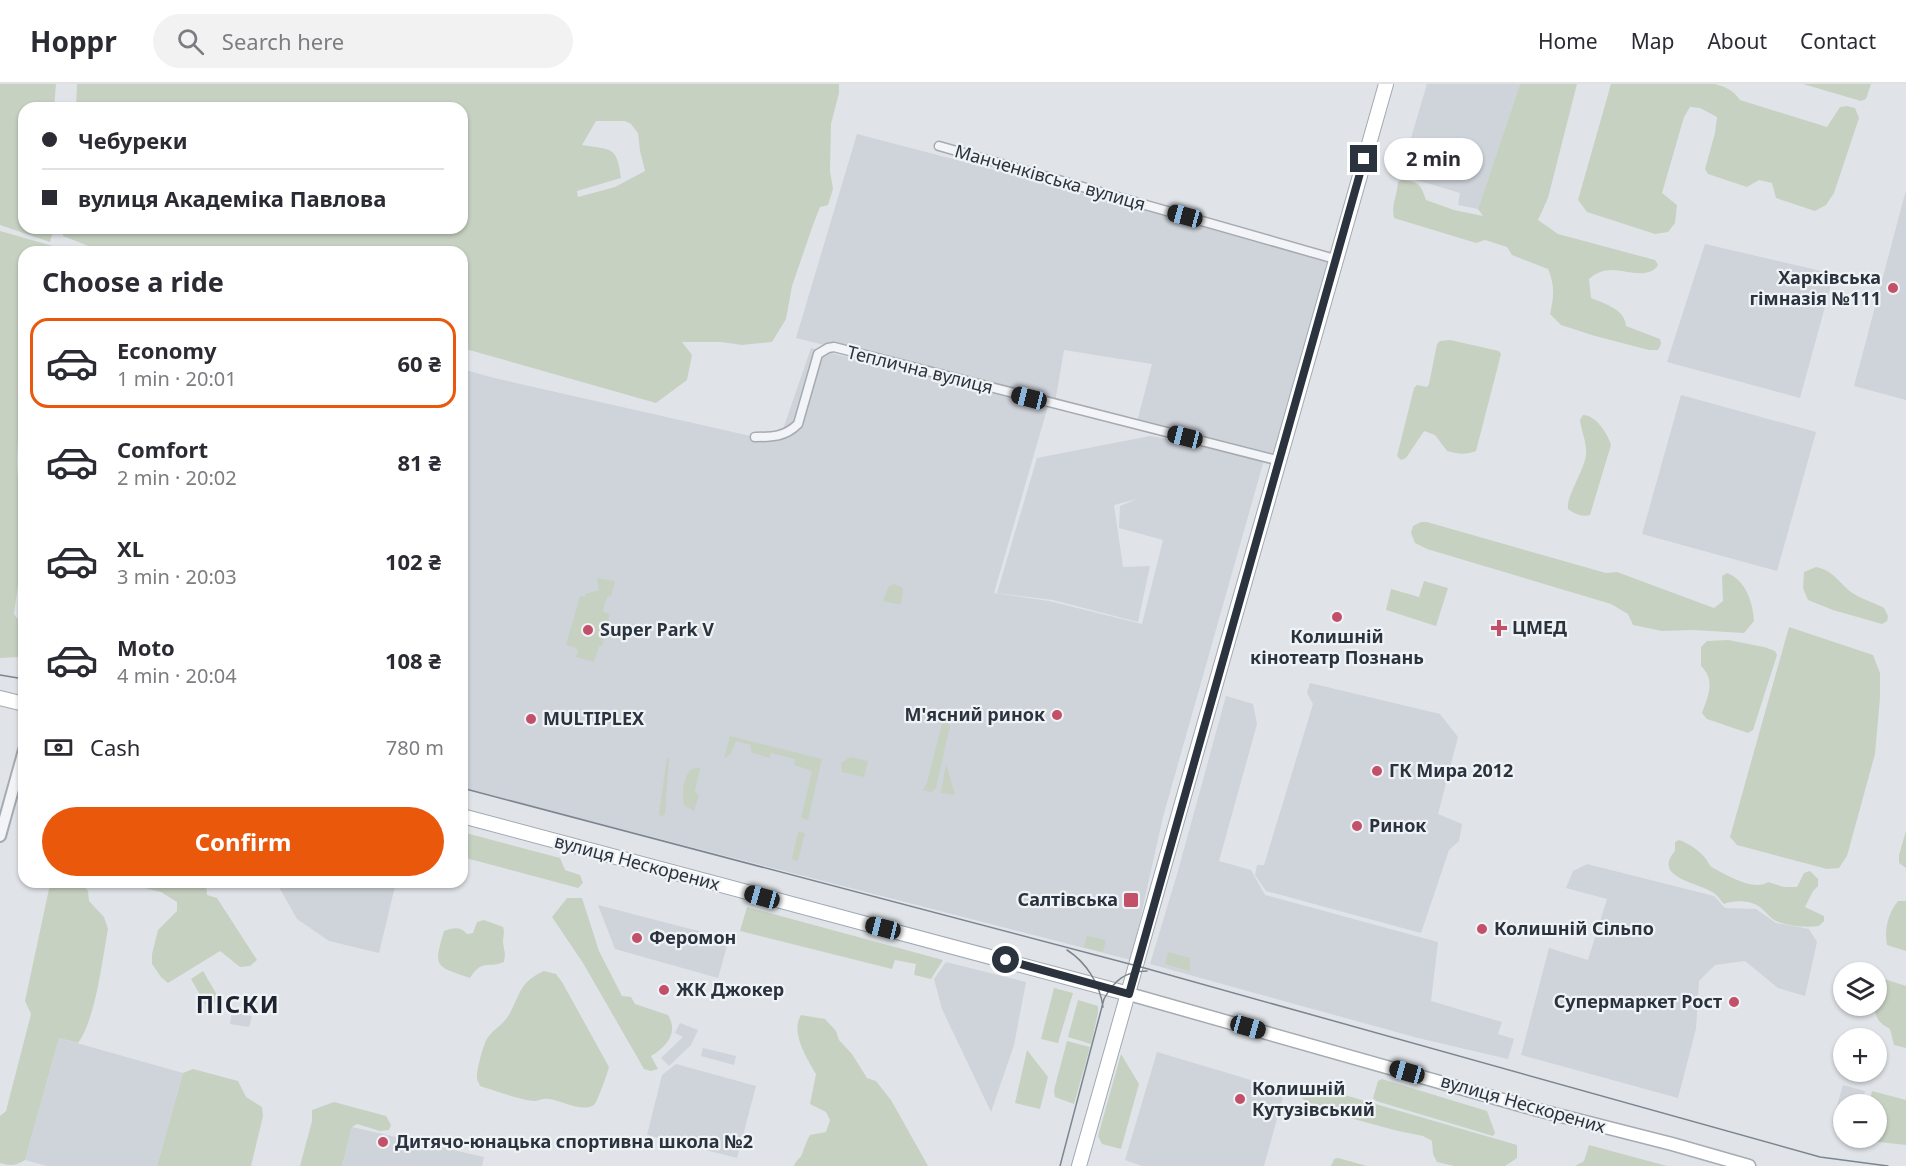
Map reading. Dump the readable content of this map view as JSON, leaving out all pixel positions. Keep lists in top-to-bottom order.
{
  "streets": {
    "main road": ["вулиця Нескорених"],
    "street": ["Манченківська вулиця", "Теплична вулиця"]
  },
  "districts": ["ПІСКИ"],
  "places": {
    "other": [
      "Харківська гімназія №111",
      "Колишній кінотеатр Познань",
      "Super Park V",
      "М'ясний ринок",
      "MULTIPLEX",
      "ГК Мира 2012",
      "Ринок",
      "Колишній Сільпо",
      "Феромон",
      "ЖК Джокер",
      "Супермаркет Рост",
      "Колишній Кутузівський",
      "Дитячо-юнацька спортивна школа №2"
    ],
    "health": ["ЦМЕД"],
    "transit": ["Салтівська"]
  },
  "page": {
    "header": "Hoppr",
    "search": "Search here",
    "nav": [
      "Home",
      "Map",
      "About",
      "Contact"
    ],
    "banner": ["Чебуреки", "вулиця Академіка Павлова"],
    "bubble": "2 min",
    "heading": "Choose a ride",
    "list": [
      {
        "name": "Economy",
        "note": "1 min · 20:01",
        "value": "60 ₴"
      },
      {
        "name": "Comfort",
        "note": "2 min · 20:02",
        "value": "81 ₴"
      },
      {
        "name": "XL",
        "note": "3 min · 20:03",
        "value": "102 ₴"
      },
      {
        "name": "Moto",
        "note": "4 min · 20:04",
        "value": "108 ₴"
      }
    ],
    "pay": ["Cash", "780 m"],
    "buttons": "Confirm",
    "map_buttons": ["+", "−"]
  }
}
